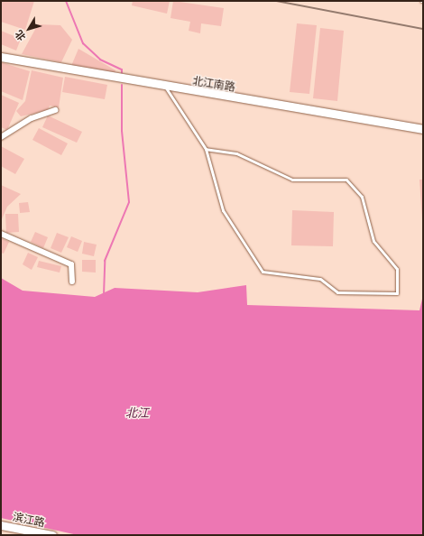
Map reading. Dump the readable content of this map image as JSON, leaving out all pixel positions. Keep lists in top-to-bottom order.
{
  "streets": {
    "street": ["北江南路", "滨江路"]
  },
  "water": ["北江"],
  "north": "bottom left"
}
